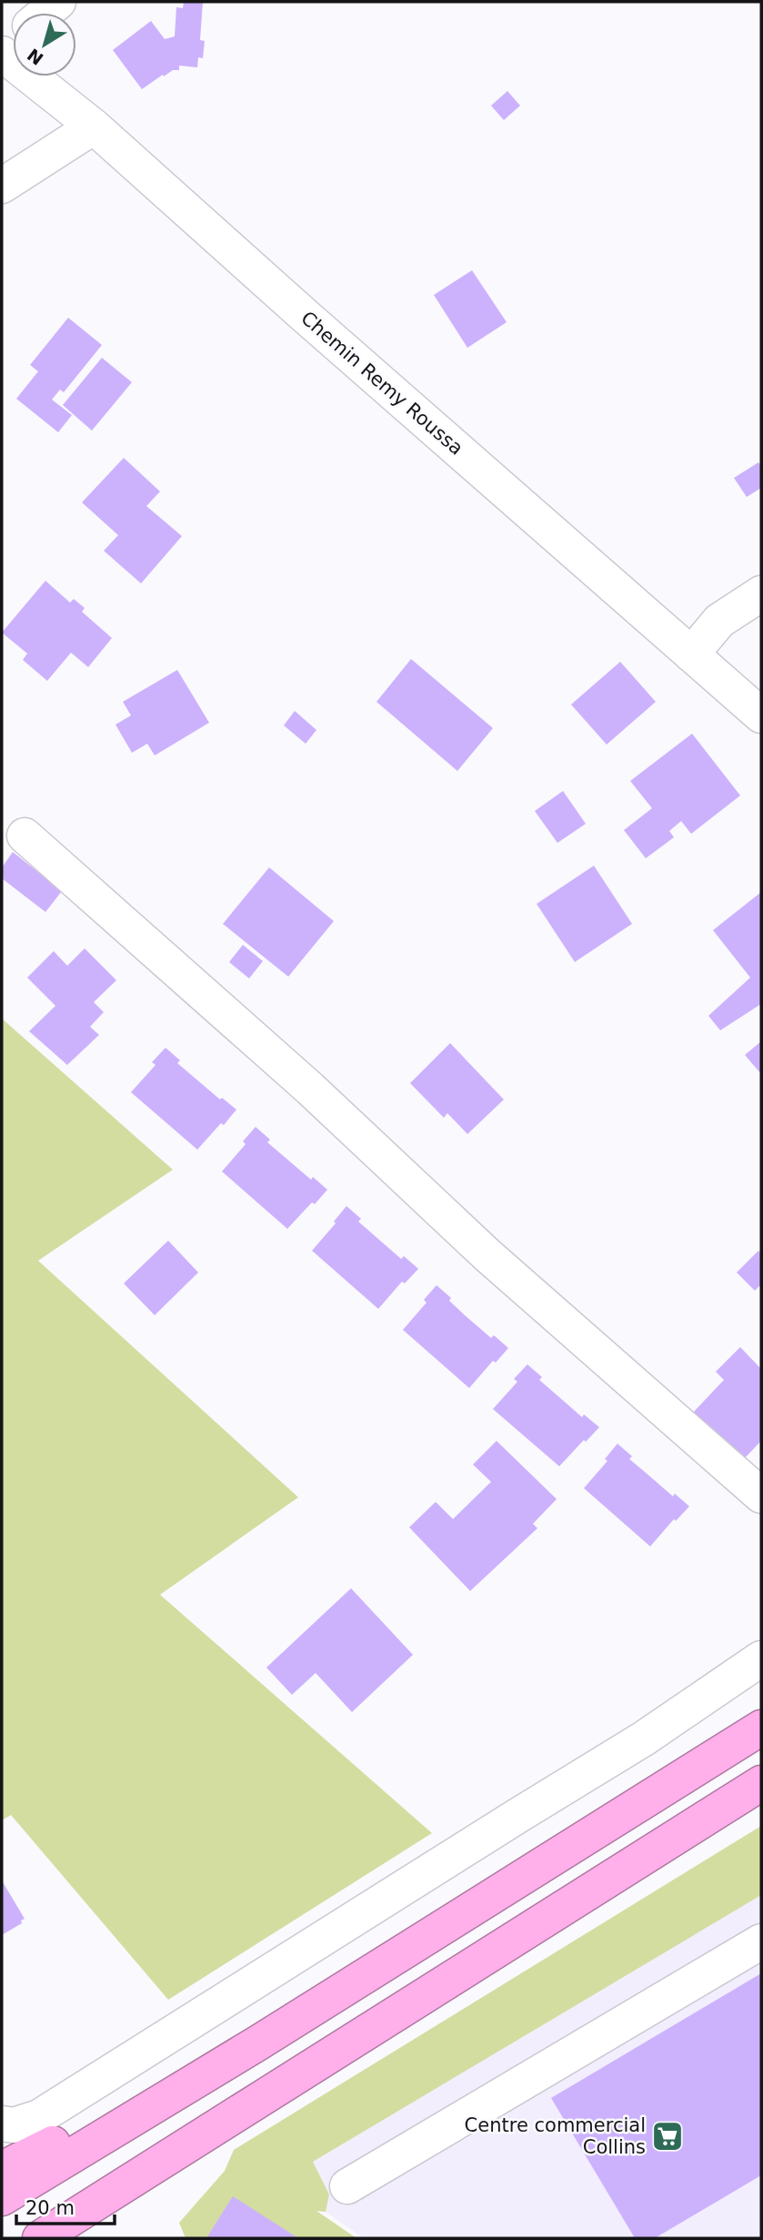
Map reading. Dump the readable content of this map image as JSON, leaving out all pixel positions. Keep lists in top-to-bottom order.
{
  "streets": {
    "street": ["Chemin Remy Roussa"]
  },
  "places": {
    "supermarket": ["Centre commercial Collins"]
  },
  "scale_bar": "20 m",
  "north": "bottom left"
}
